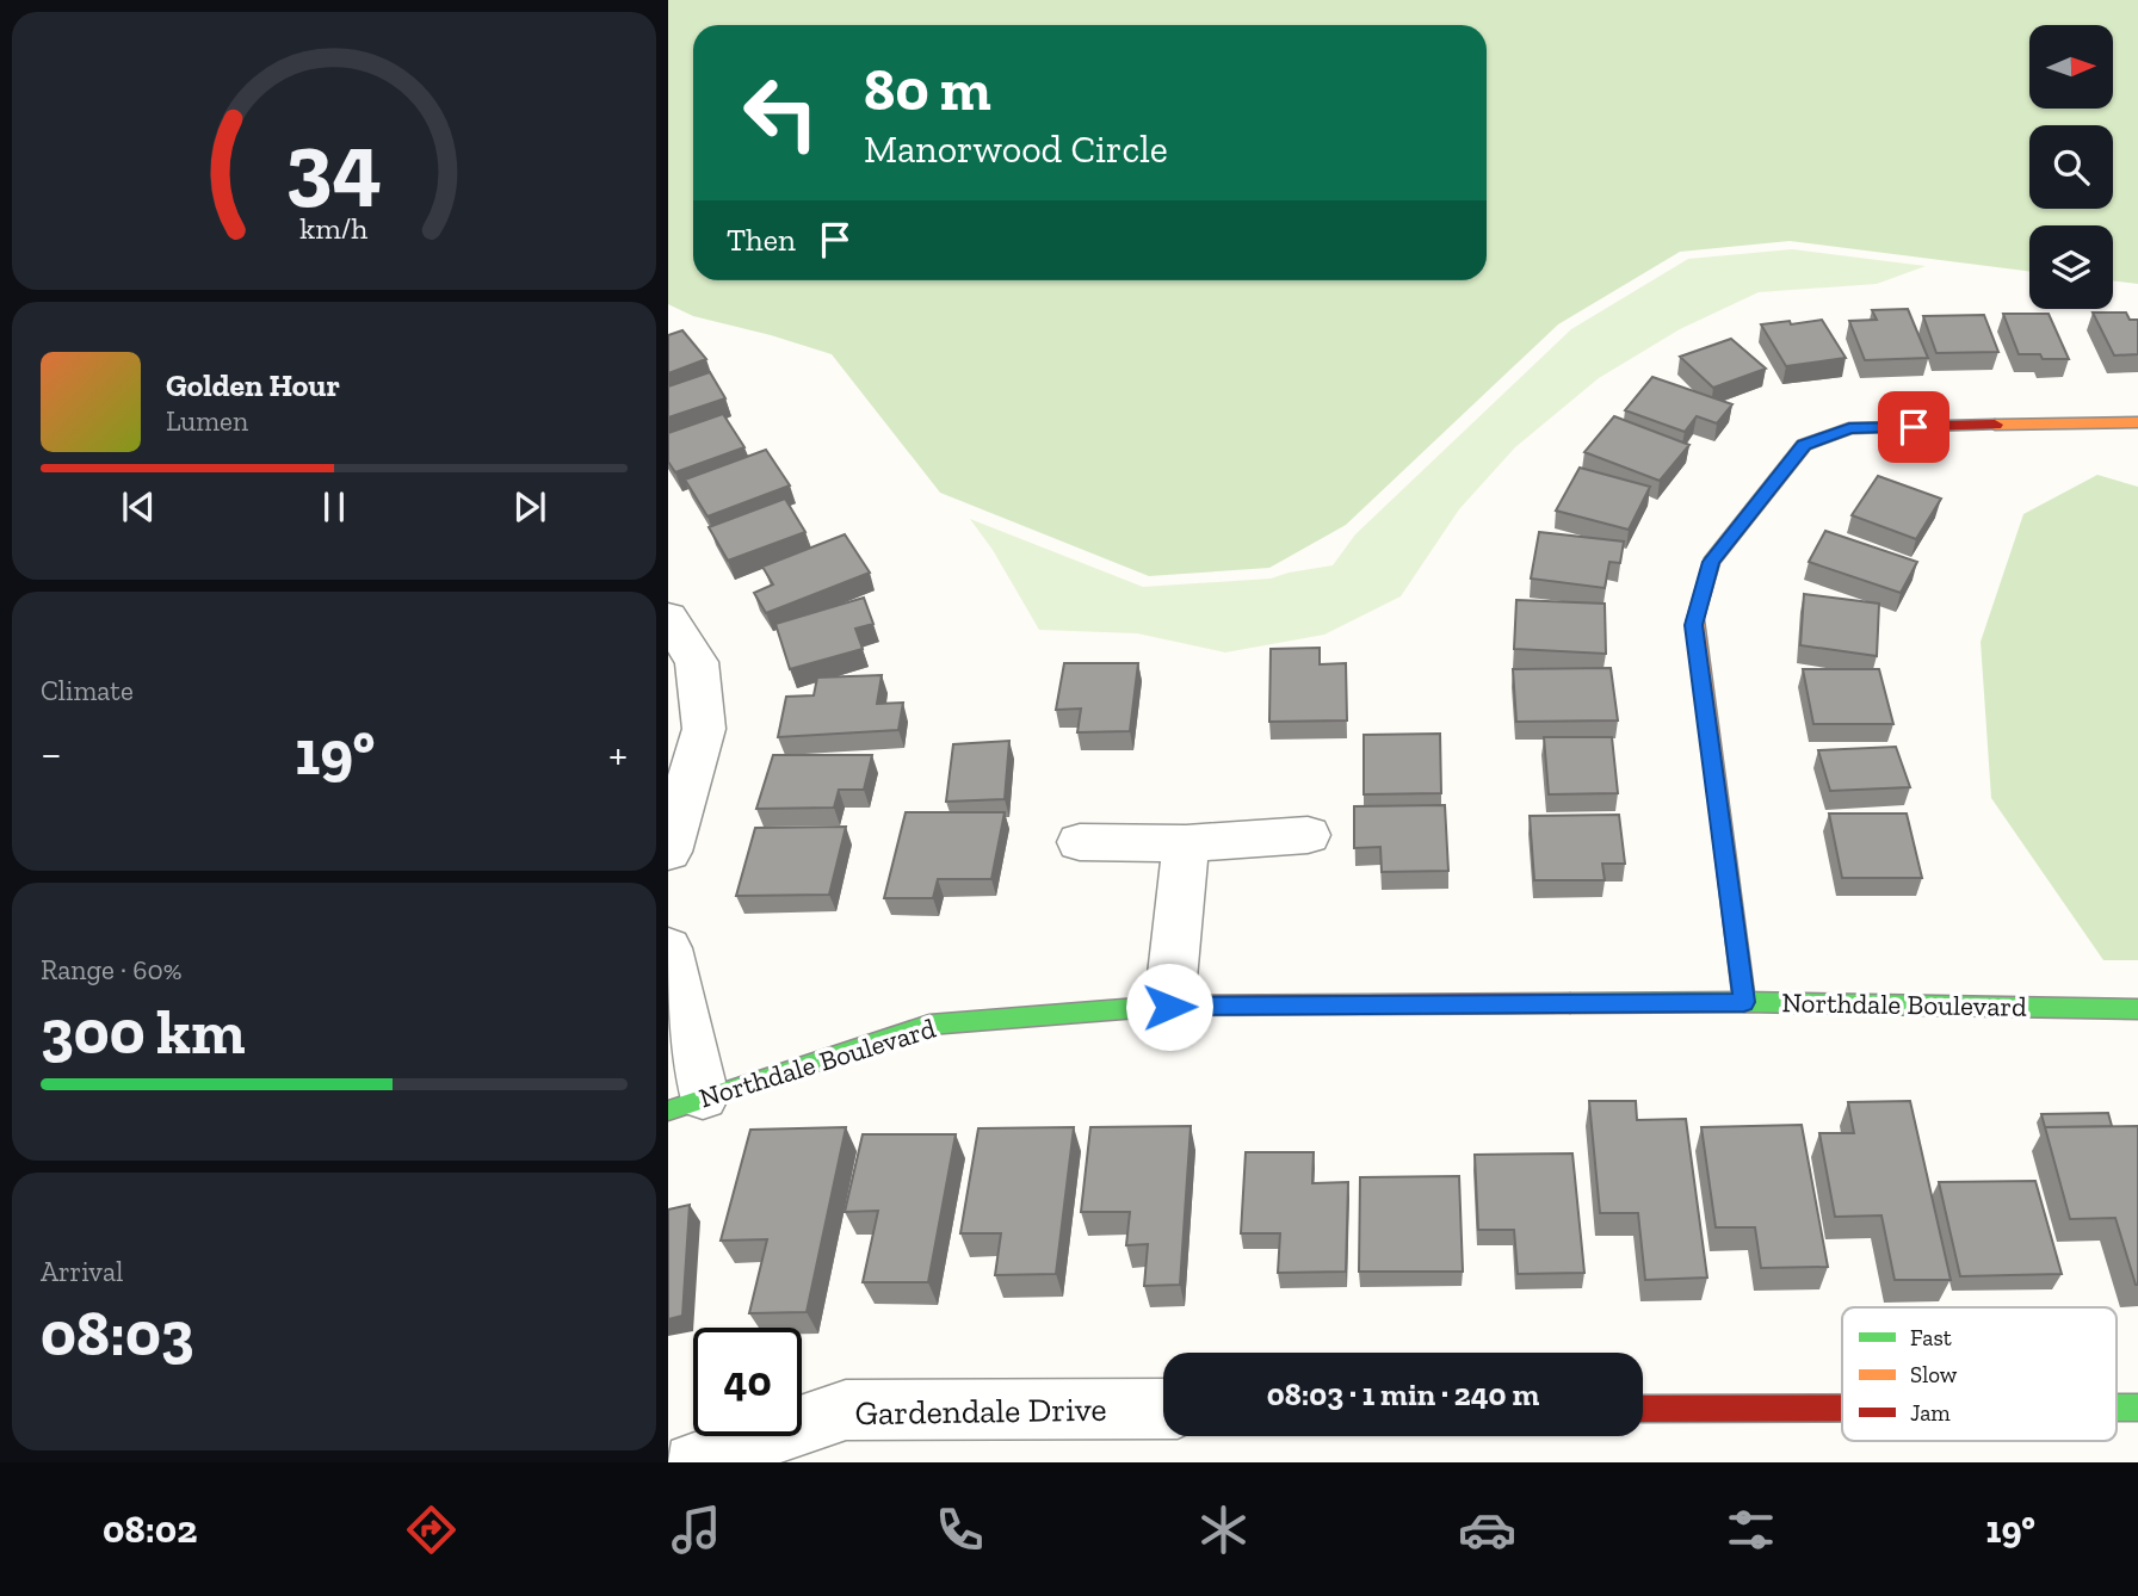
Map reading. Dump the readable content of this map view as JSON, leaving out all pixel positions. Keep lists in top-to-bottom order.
{
  "streets": {
    "street": ["Northdale Boulevard", "Gardendale Drive"]
  },
  "legend": ["Fast", "Slow", "Jam"],
  "north": "right",
  "page": {
    "turn": ["80 m", "Manorwood Circle"],
    "then": "Then",
    "song": ["Golden Hour", "Lumen"],
    "tile": [
      "Climate",
      ["Range · 60%", "300 km"],
      ["Arrival", "08:03"]
    ],
    "heat": ["−", "19°", "+"],
    "limit": "40",
    "trip": "08:03 · 1 min · 240 m",
    "tabs": ["08:02", "19°"],
    "gauge": ["34", "km/h"]
  }
}
